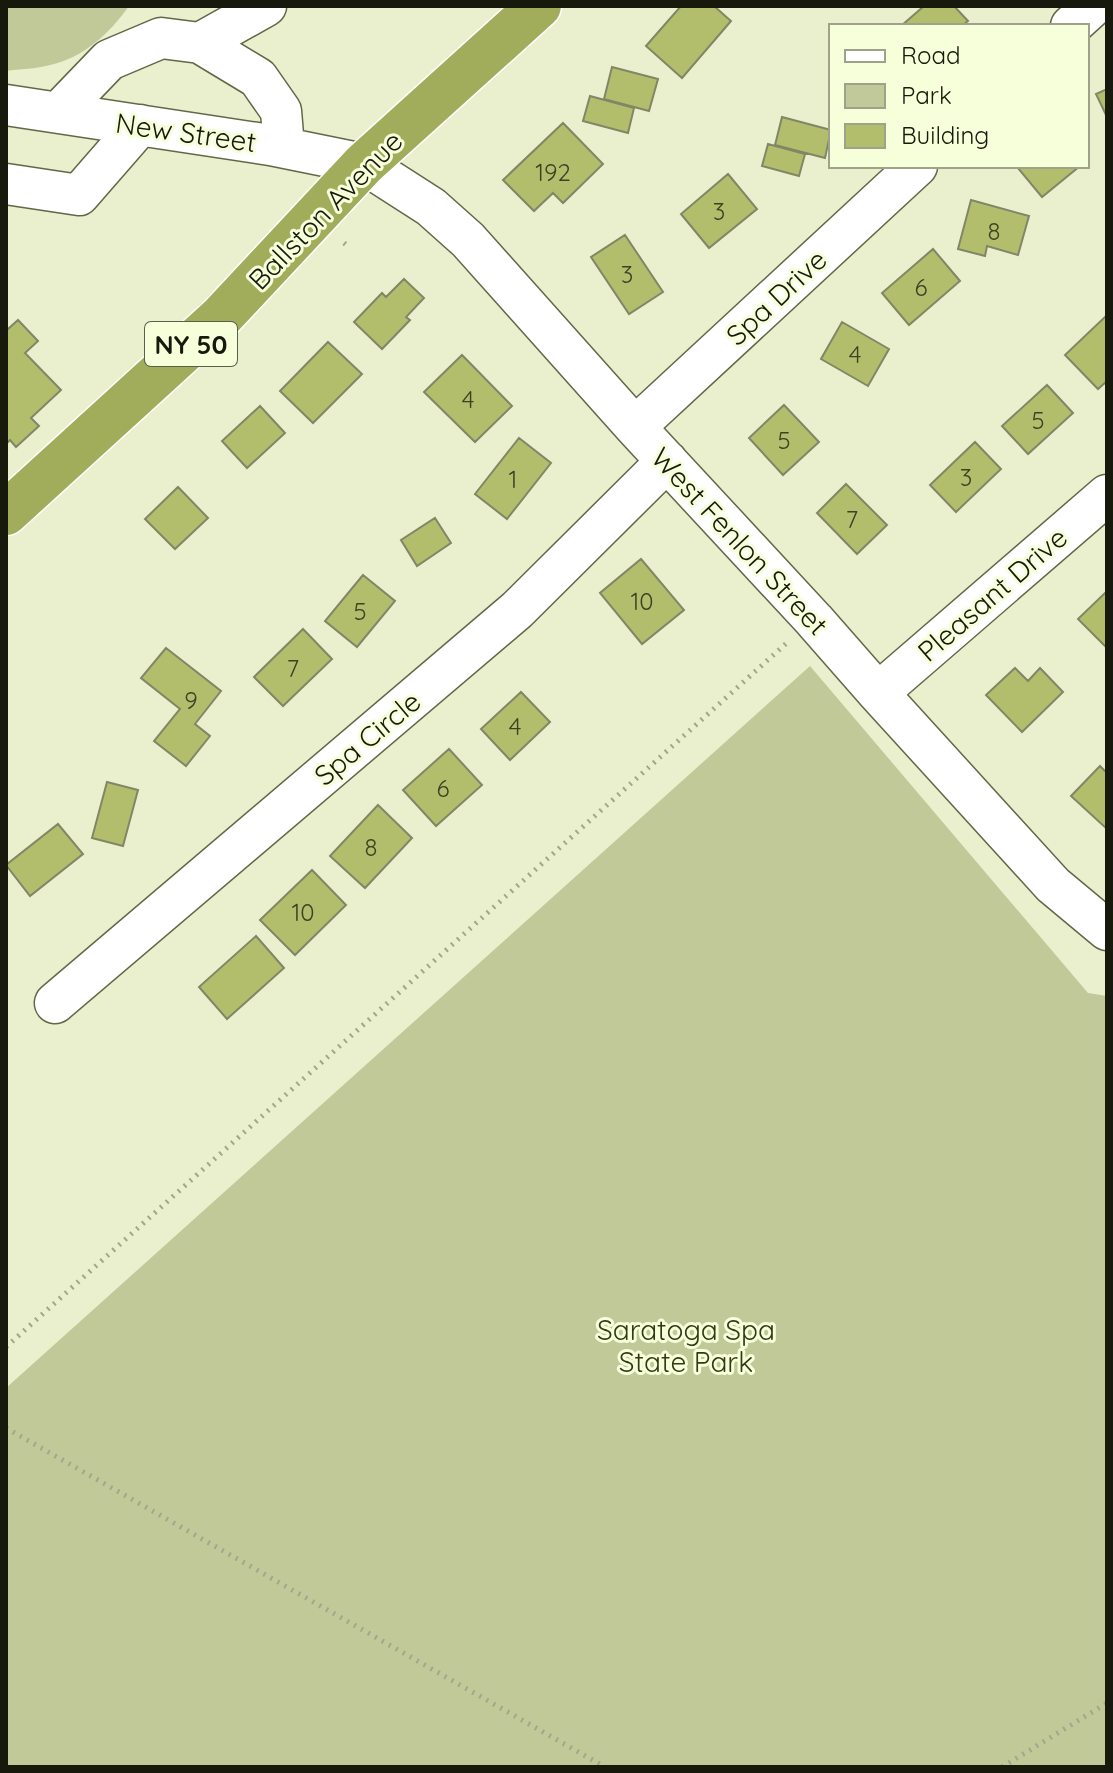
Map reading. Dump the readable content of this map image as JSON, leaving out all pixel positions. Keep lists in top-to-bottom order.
{
  "streets": {
    "highway": ["Ballston Avenue", "NY 50"],
    "street": [
      "New Street",
      "Spa Drive",
      "West Fenlon Street",
      "Pleasant Drive",
      "Spa Circle"
    ]
  },
  "crossings": [
    ["New Street", "Ballston Avenue"],
    ["New Street", "West Fenlon Street"],
    ["Ballston Avenue", "West Fenlon Street"],
    ["Spa Drive", "West Fenlon Street"],
    ["West Fenlon Street", "Pleasant Drive"],
    ["West Fenlon Street", "Spa Circle"]
  ],
  "parks": ["Saratoga Spa State Park"],
  "house_numbers": [
    "192",
    "3",
    "8",
    "3",
    "6",
    "4",
    "4",
    "5",
    "5",
    "3",
    "1",
    "7",
    "10",
    "5",
    "7",
    "9",
    "4",
    "6",
    "8",
    "10"
  ],
  "legend": ["Road", "Park", "Building"]
}
